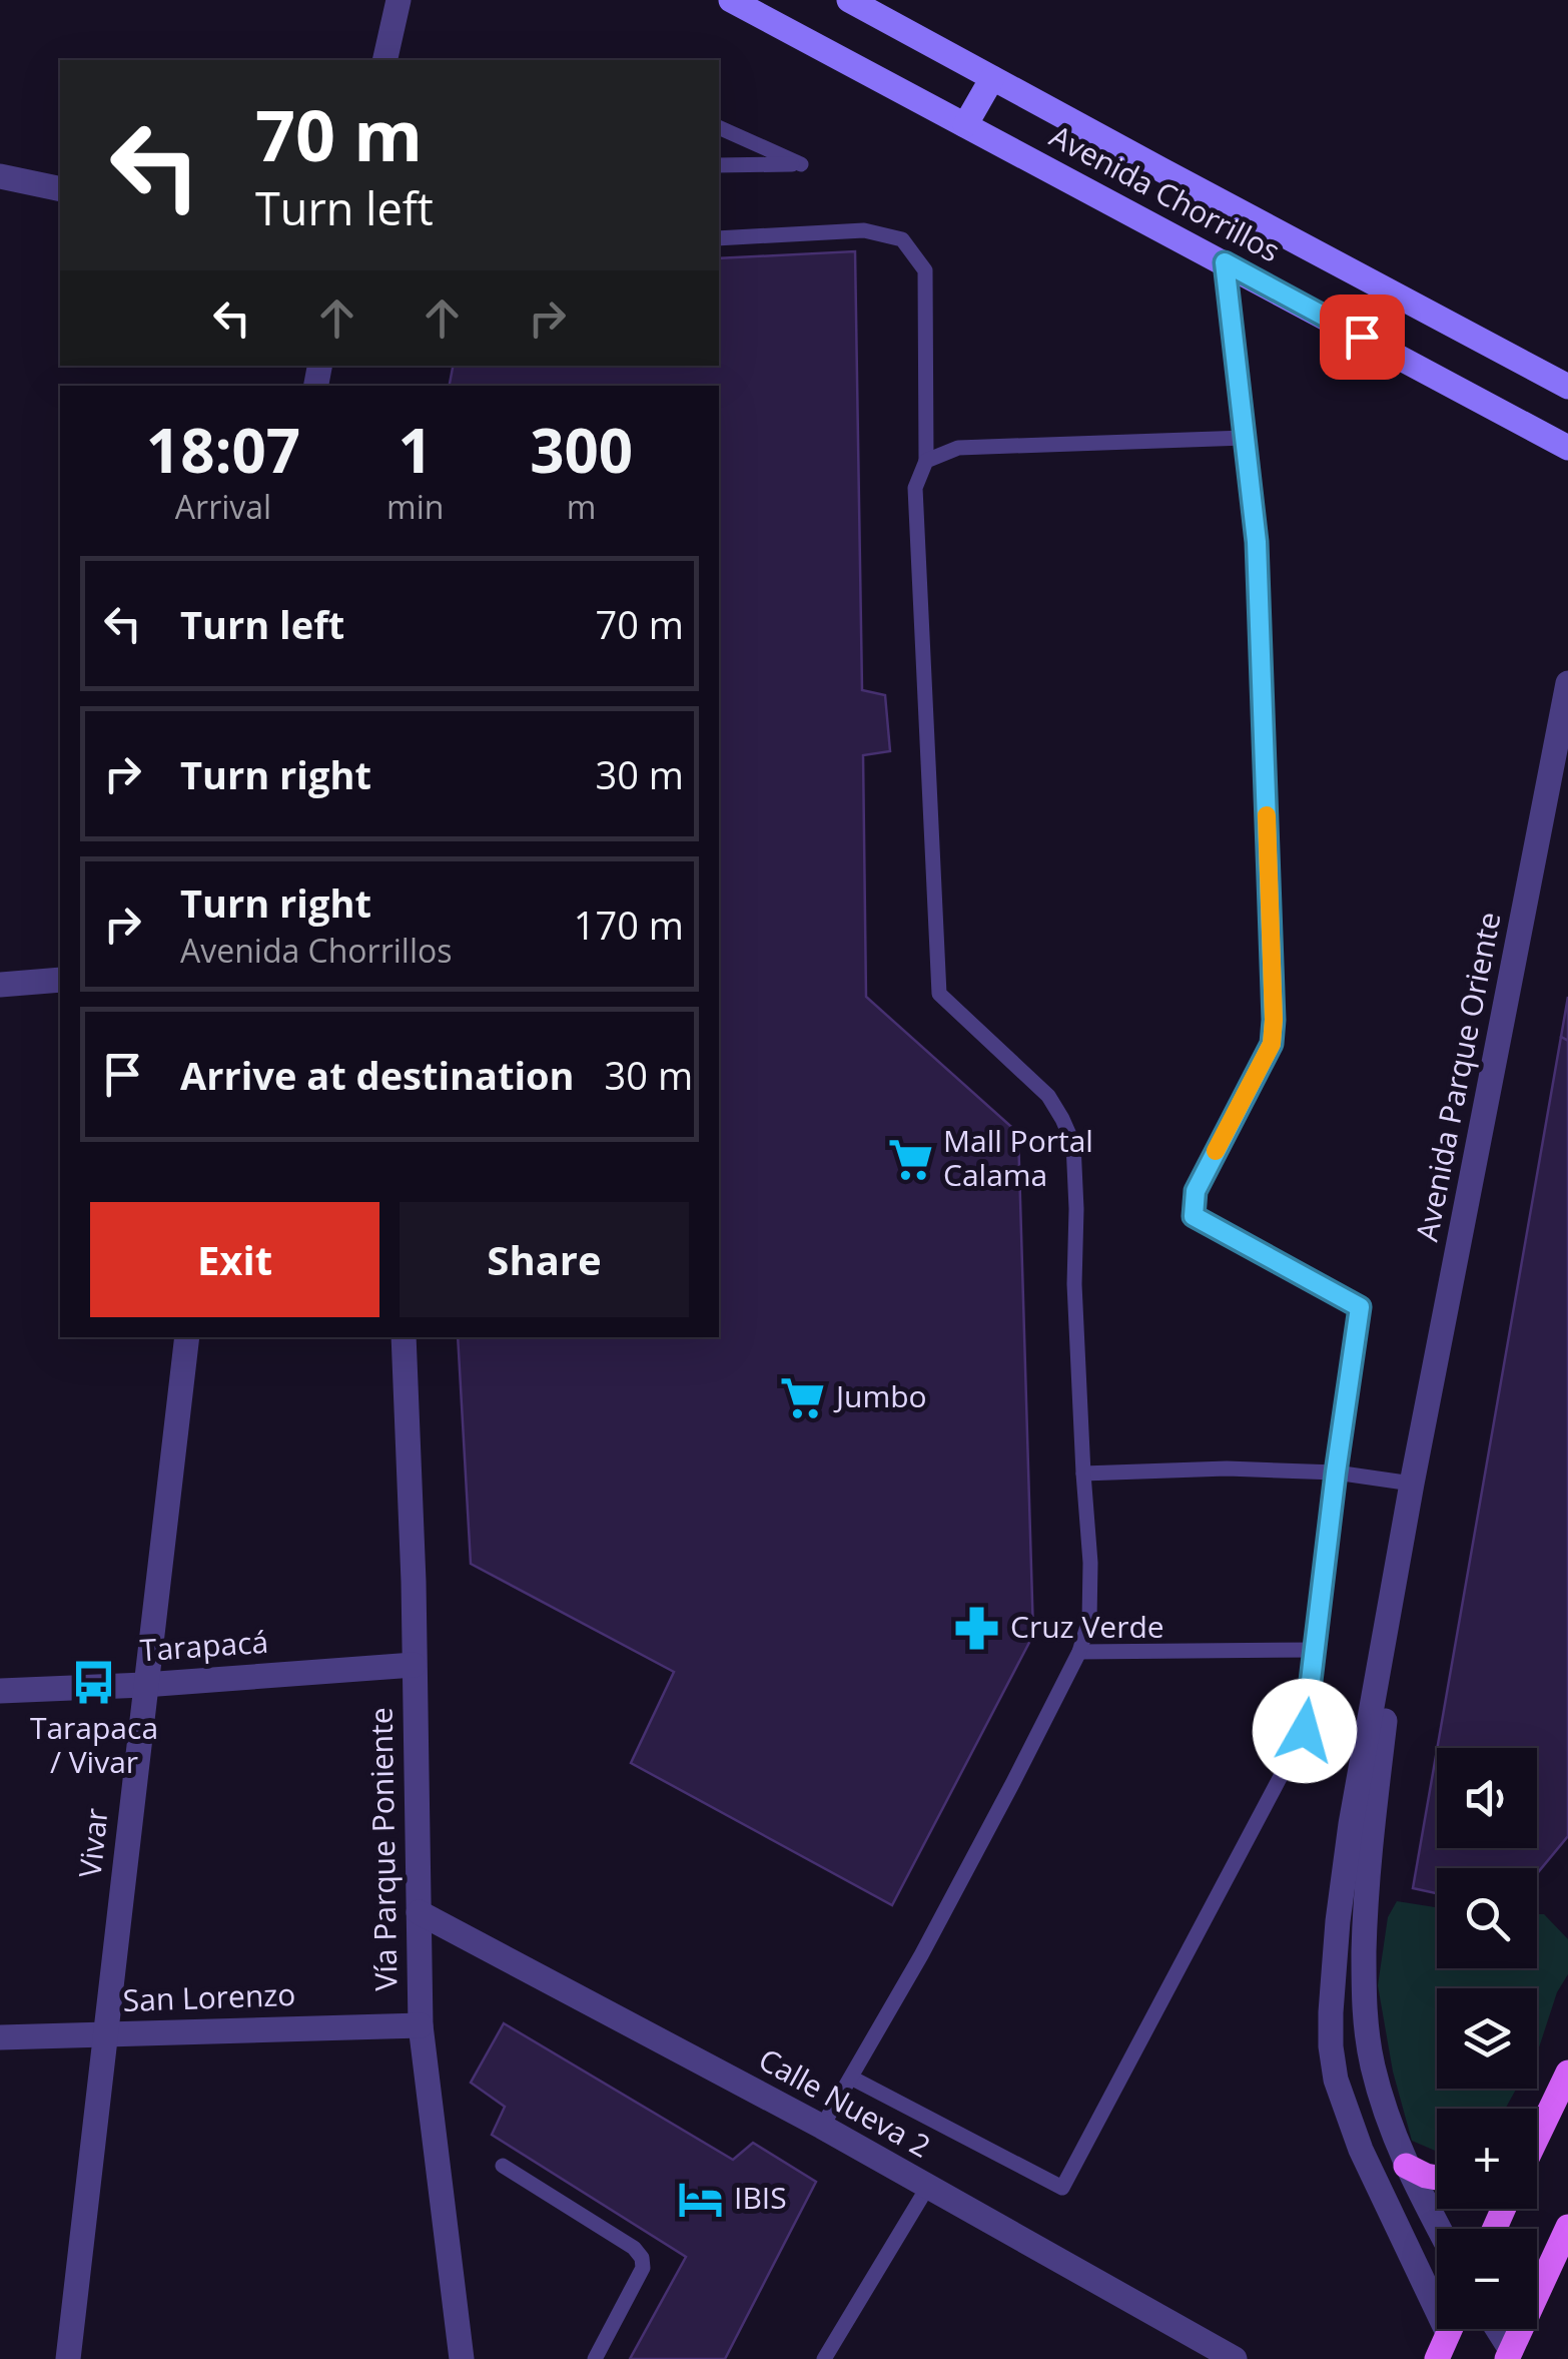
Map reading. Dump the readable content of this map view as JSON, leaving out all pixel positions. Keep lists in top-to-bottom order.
{
  "streets": {
    "main road": ["Avenida Chorrillos"],
    "street": [
      "Avenida Parque Oriente",
      "Tarapacá",
      "Vivar",
      "Vía Parque Poniente",
      "San Lorenzo",
      "Calle Nueva 2"
    ]
  },
  "crossings": [
    ["Tarapacá", "Vivar"],
    ["Tarapacá", "Vía Parque Poniente"],
    ["Vivar", "San Lorenzo"],
    ["Vía Parque Poniente", "San Lorenzo"],
    ["Vía Parque Poniente", "Calle Nueva 2"]
  ],
  "places": {
    "supermarket": ["Mall Portal Calama", "Jumbo"],
    "pharmacy": ["Cruz Verde"],
    "bus stop": ["Tarapaca / Vivar"],
    "hotel": ["IBIS"]
  },
  "page": {
    "turn": ["70 m", "Turn left"],
    "eta": [
      "18:07",
      "Arrival",
      "1",
      "min",
      "300",
      "m"
    ],
    "list": [
      {
        "name": "Turn left",
        "value": "70 m"
      },
      {
        "name": "Turn right",
        "value": "30 m"
      },
      {
        "name": "Turn right",
        "note": "Avenida Chorrillos",
        "value": "170 m"
      },
      {
        "name": "Arrive at destination",
        "value": "30 m"
      }
    ],
    "buttons": ["Exit", "Share"],
    "map_buttons": ["+", "−"]
  }
}
